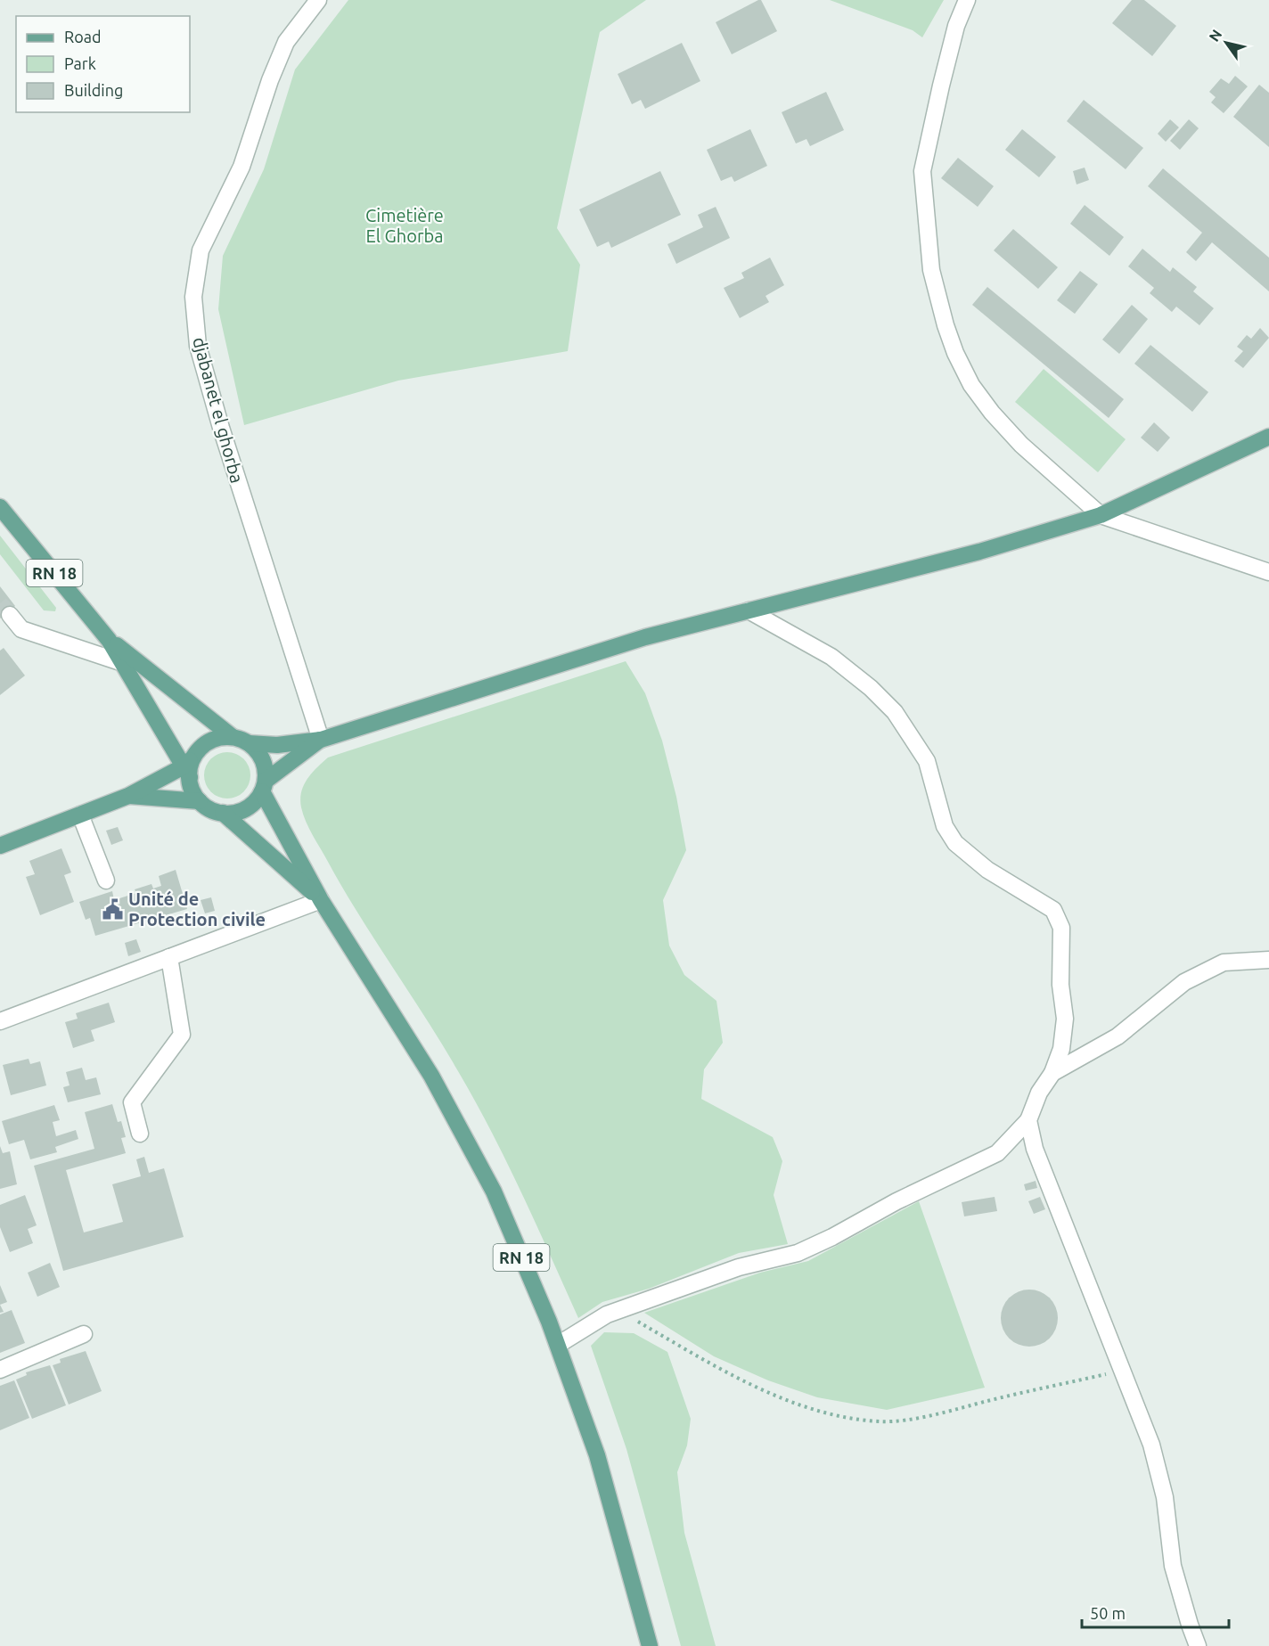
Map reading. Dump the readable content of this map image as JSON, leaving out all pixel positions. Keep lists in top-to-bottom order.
{
  "streets": {
    "main road": ["RN 18"],
    "street": ["djabanet el ghorba"]
  },
  "parks": ["Cimetière El Ghorba"],
  "places": {
    "public building": ["Unité de Protection civile"]
  },
  "legend": ["Road", "Park", "Building"],
  "scale_bar": "50 m",
  "north": "top left"
}
